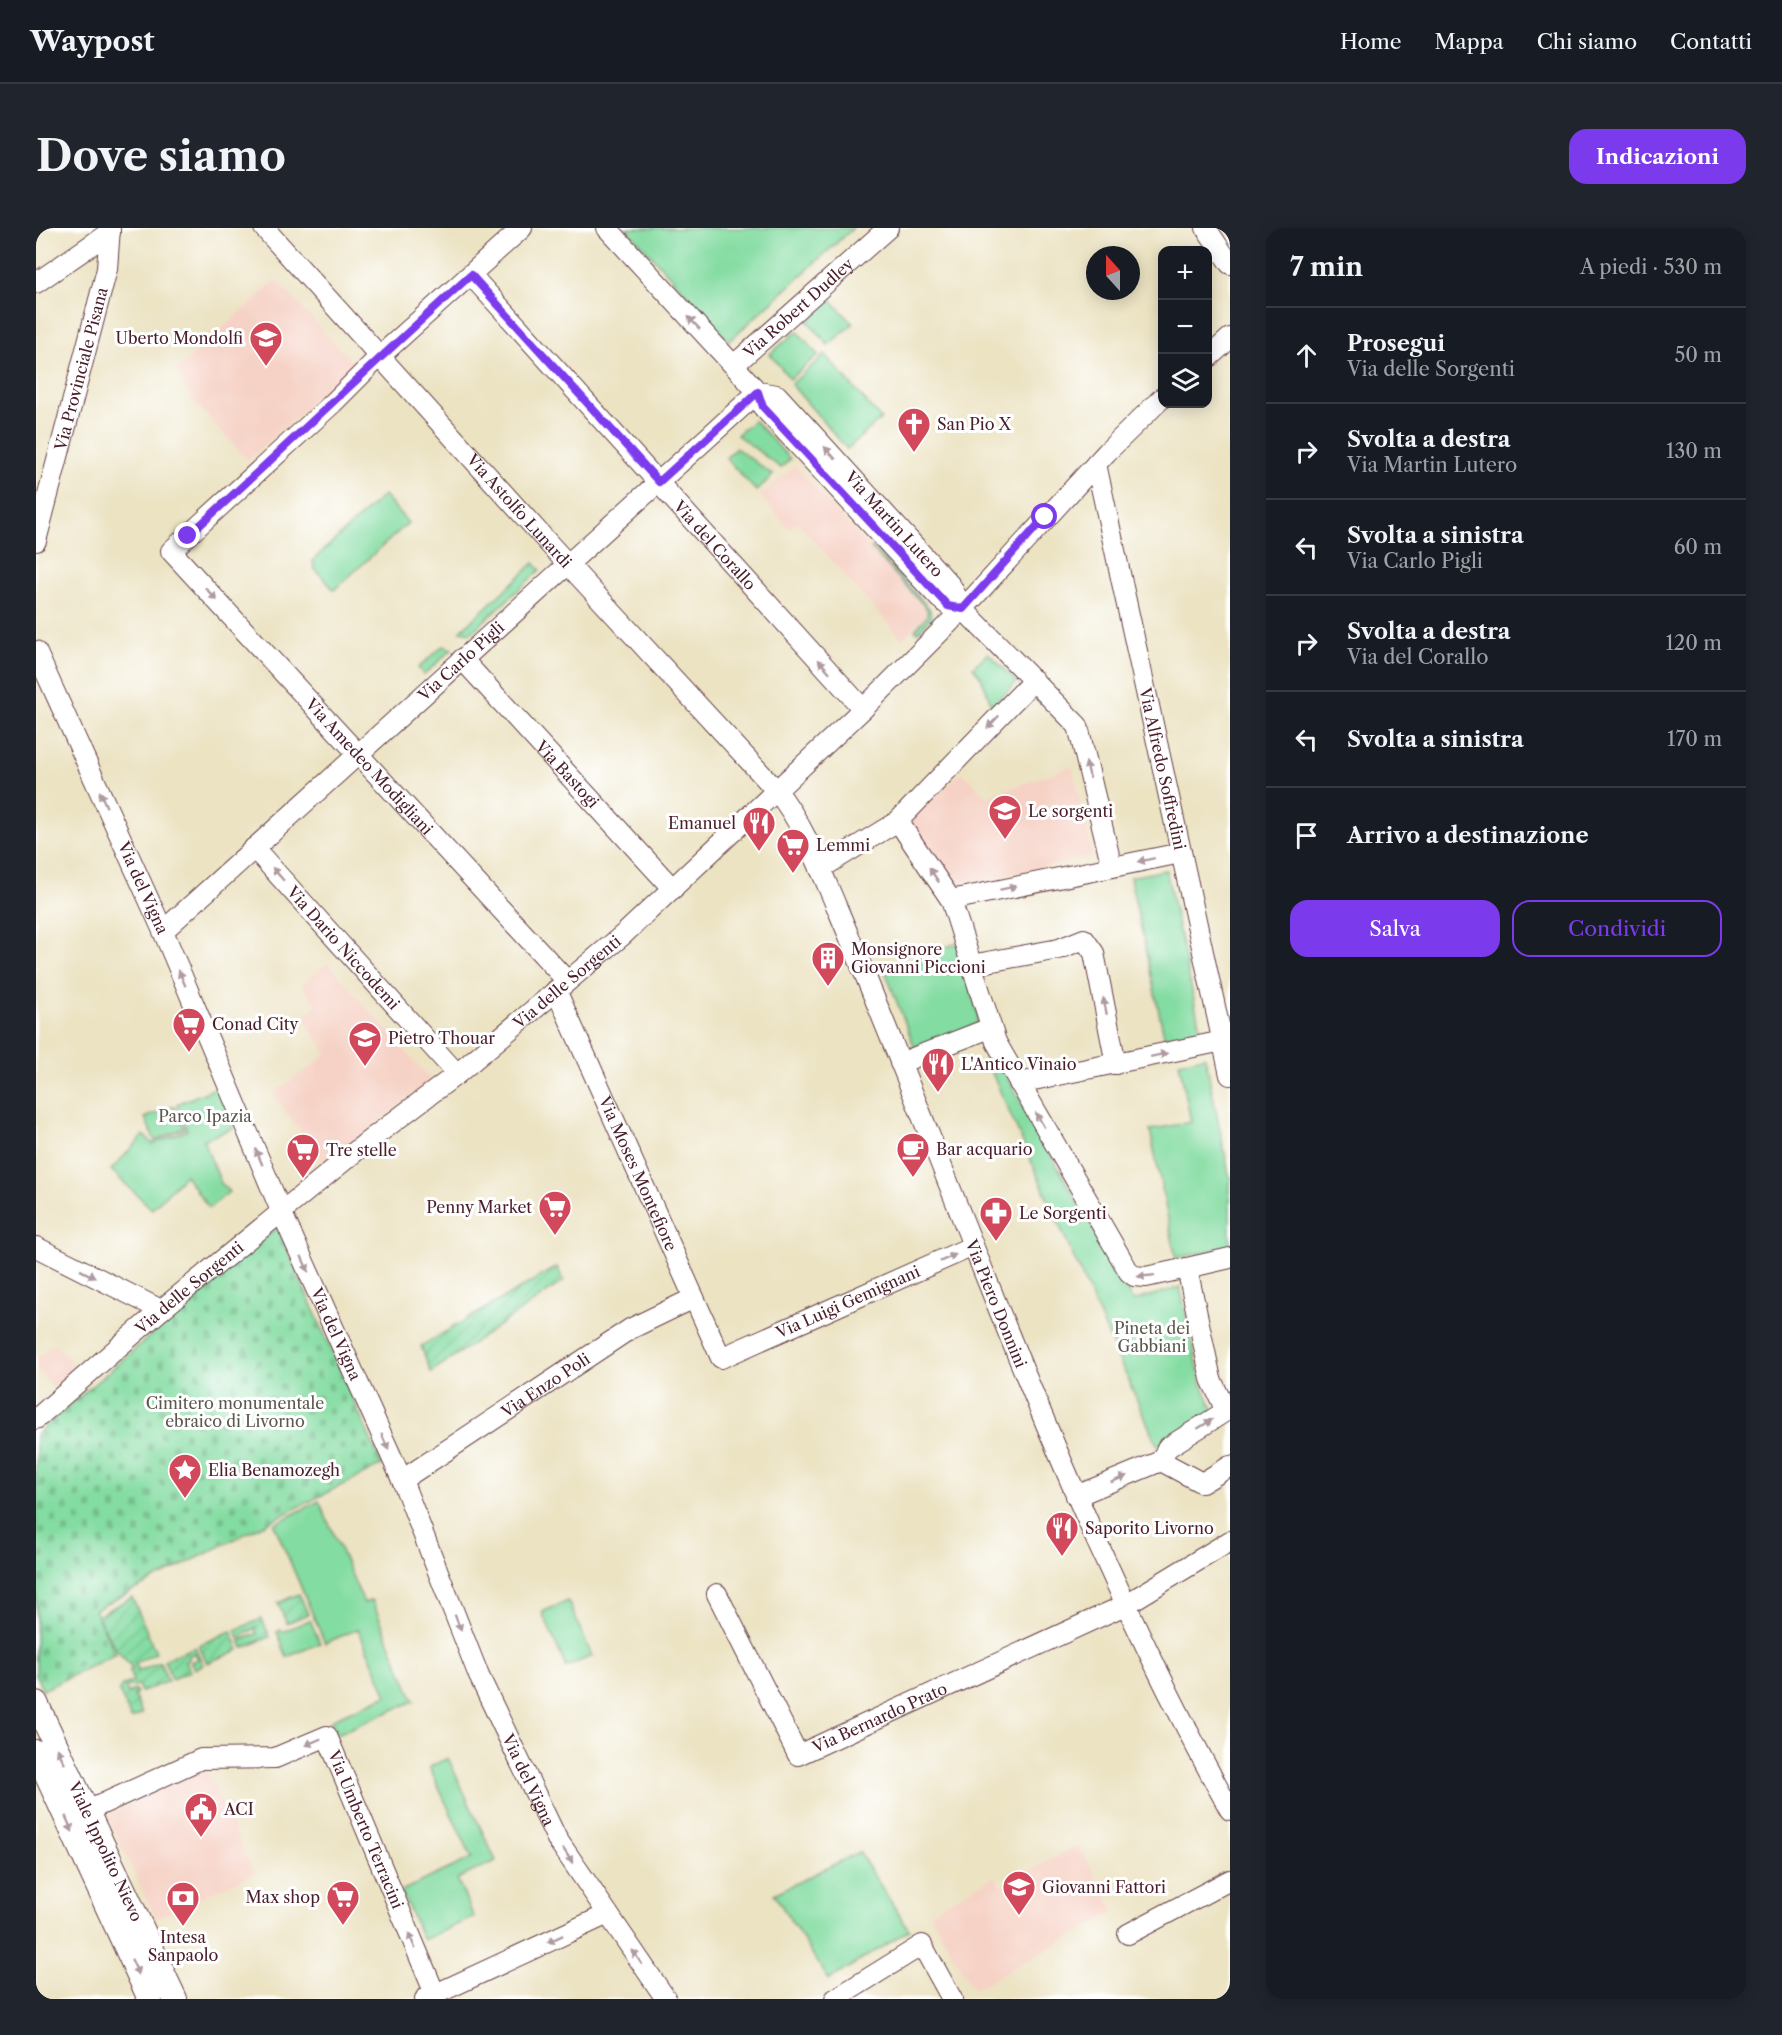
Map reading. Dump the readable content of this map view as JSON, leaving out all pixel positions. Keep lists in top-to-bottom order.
{
  "streets": {
    "main road": ["Viale Ippolito Nievo"],
    "street": [
      "Via Robert Dudley",
      "Via Provinciale Pisana",
      "Via Astolfo Lunardi",
      "Via Martin Lutero",
      "Via del Corallo",
      "Via Carlo Pigli",
      "Via Amedeo Modigliani",
      "Via Alfredo Soffredini",
      "Via Bastogi",
      "Via del Vigna",
      "Via Dario Niccodemi",
      "Via delle Sorgenti",
      "Via Moses Montefiore",
      "Via Luigi Gemignani",
      "Via Piero Donnini",
      "Via Enzo Poli",
      "Via Bernardo Prato",
      "Via Umberto Terracini"
    ]
  },
  "crossings": [
    ["Via Robert Dudley", "Via Martin Lutero"],
    ["Via Astolfo Lunardi", "Via Carlo Pigli"],
    ["Via Astolfo Lunardi", "Via Amedeo Modigliani"],
    ["Via Astolfo Lunardi", "Via delle Sorgenti"],
    ["Via Astolfo Lunardi", "Via Piero Donnini"],
    ["Via Martin Lutero", "Via Carlo Pigli"],
    ["Via Martin Lutero", "Via delle Sorgenti"],
    ["Via del Corallo", "Via Carlo Pigli"],
    ["Via del Corallo", "Via delle Sorgenti"],
    ["Via Carlo Pigli", "Via Amedeo Modigliani"],
    ["Via Carlo Pigli", "Via Bastogi"],
    ["Via Carlo Pigli", "Via del Vigna"],
    ["Via Carlo Pigli", "Via Dario Niccodemi"],
    ["Via Amedeo Modigliani", "Via delle Sorgenti"],
    ["Via Amedeo Modigliani", "Via Moses Montefiore"],
    ["Via Alfredo Soffredini", "Via delle Sorgenti"],
    ["Via Bastogi", "Via delle Sorgenti"],
    ["Via del Vigna", "Via delle Sorgenti"],
    ["Via del Vigna", "Via Enzo Poli"],
    ["Via Dario Niccodemi", "Via delle Sorgenti"],
    ["Via delle Sorgenti", "Via Moses Montefiore"],
    ["Via delle Sorgenti", "Via Piero Donnini"],
    ["Via Moses Montefiore", "Via Luigi Gemignani"],
    ["Via Moses Montefiore", "Via Enzo Poli"],
    ["Via Luigi Gemignani", "Via Piero Donnini"],
    ["Via Piero Donnini", "Via Bernardo Prato"],
    ["Via Umberto Terracini", "Viale Ippolito Nievo"]
  ],
  "one_way": [
    "Via Martin Lutero",
    "Via del Corallo",
    "Via Dario Niccodemi",
    "Via Luigi Gemignani"
  ],
  "parks": ["Parco Ipazia", "Pineta dei Gabbiani", "Cimitero monumentale ebraico di Livorno"],
  "places": {
    "school or university": [
      "Uberto Mondolfi",
      "Le sorgenti",
      "Pietro Thouar",
      "Giovanni Fattori"
    ],
    "church": ["San Pio X"],
    "restaurant": ["Emanuel", "L'Antico Vinaio", "Saporito Livorno"],
    "supermarket": [
      "Lemmi",
      "Conad City",
      "Tre stelle",
      "Penny Market",
      "Max shop"
    ],
    "building": ["Monsignore Giovanni Piccioni"],
    "cafe": ["Bar acquario"],
    "pharmacy": ["Le Sorgenti"],
    "place": ["Elia Benamozegh"],
    "public building": ["ACI"],
    "bank": ["Intesa Sanpaolo"]
  },
  "north": "top",
  "page": {
    "header": "Waypost",
    "nav": [
      "Home",
      "Mappa",
      "Chi siamo",
      "Contatti"
    ],
    "buttons": [
      "Indicazioni",
      ["Salva", "Condividi"]
    ],
    "title": "Dove siamo",
    "heading": ["7 min", "A piedi · 530 m"],
    "map_buttons": ["+", "−"],
    "list": [
      ["Prosegui", "Via delle Sorgenti", "50 m"],
      ["Svolta a destra", "Via Martin Lutero", "130 m"],
      ["Svolta a sinistra", "Via Carlo Pigli", "60 m"],
      ["Svolta a destra", "Via del Corallo", "120 m"],
      ["Svolta a sinistra", "170 m"],
      "Arrivo a destinazione"
    ]
  }
}
